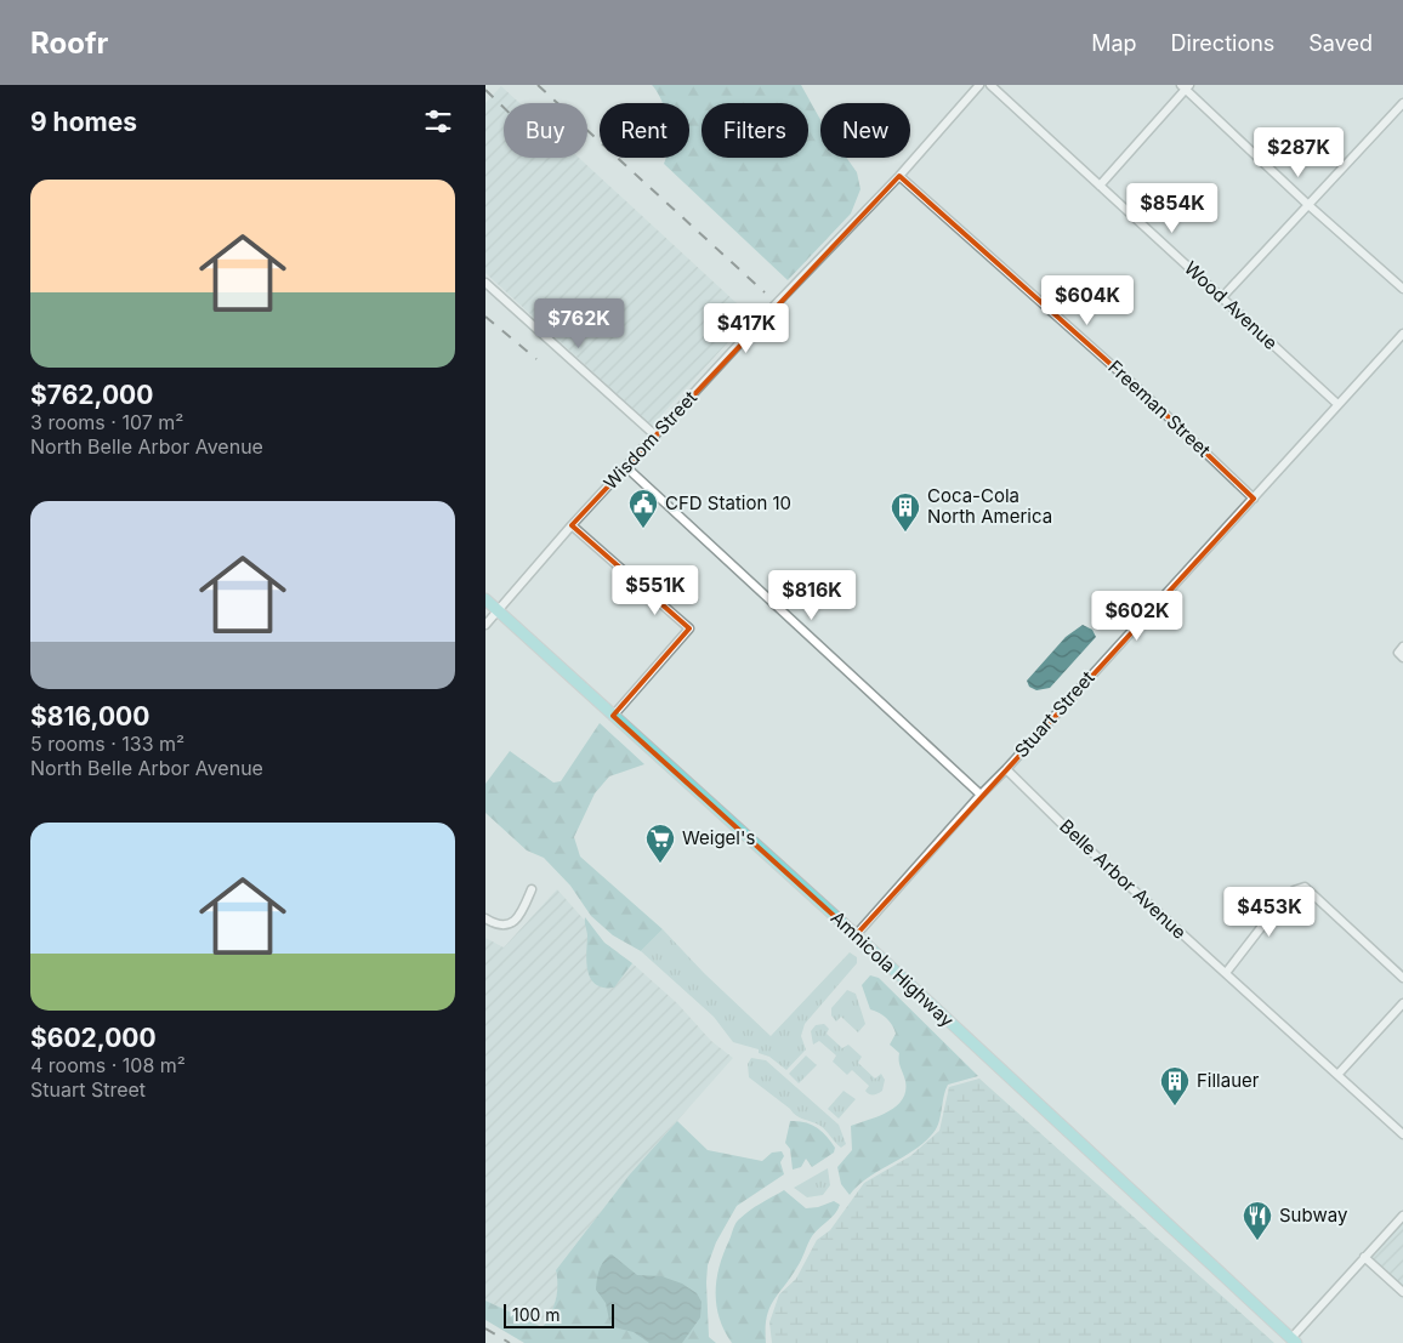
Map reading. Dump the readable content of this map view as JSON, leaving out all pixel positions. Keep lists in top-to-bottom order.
{
  "streets": {
    "main road": ["Amnicola Highway"],
    "street": [
      "Wood Avenue",
      "Freeman Street",
      "Wisdom Street",
      "Stuart Street",
      "Belle Arbor Avenue"
    ]
  },
  "crossings": [
    ["Wood Avenue", "Stuart Street"],
    ["Freeman Street", "Wisdom Street"],
    ["Freeman Street", "Stuart Street"],
    ["Wisdom Street", "Amnicola Highway"],
    ["Stuart Street", "Belle Arbor Avenue"],
    ["Stuart Street", "Amnicola Highway"]
  ],
  "places": {
    "public building": ["CFD Station 10"],
    "building": ["Coca-Cola North America", "Fillauer"],
    "supermarket": ["Weigel's"],
    "restaurant": ["Subway"]
  },
  "scale_bar": "100 m",
  "page": {
    "header": "Roofr",
    "nav": ["Map", "Directions", "Saved"],
    "heading": "9 homes",
    "chip": [
      "Buy",
      "Rent",
      "Filters",
      "New"
    ],
    "price": [
      "$287K",
      "$854K",
      "$604K",
      "$762K",
      "$417K",
      "$551K",
      "$816K",
      "$602K",
      "$453K"
    ],
    "list": [
      {
        "name": "$762,000",
        "note": "3 rooms · 107 m² · North Belle Arbor Avenue"
      },
      {
        "name": "$816,000",
        "note": "5 rooms · 133 m² · North Belle Arbor Avenue"
      },
      {
        "name": "$602,000",
        "note": "4 rooms · 108 m² · Stuart Street"
      }
    ],
    "scale": "100 m"
  }
}
